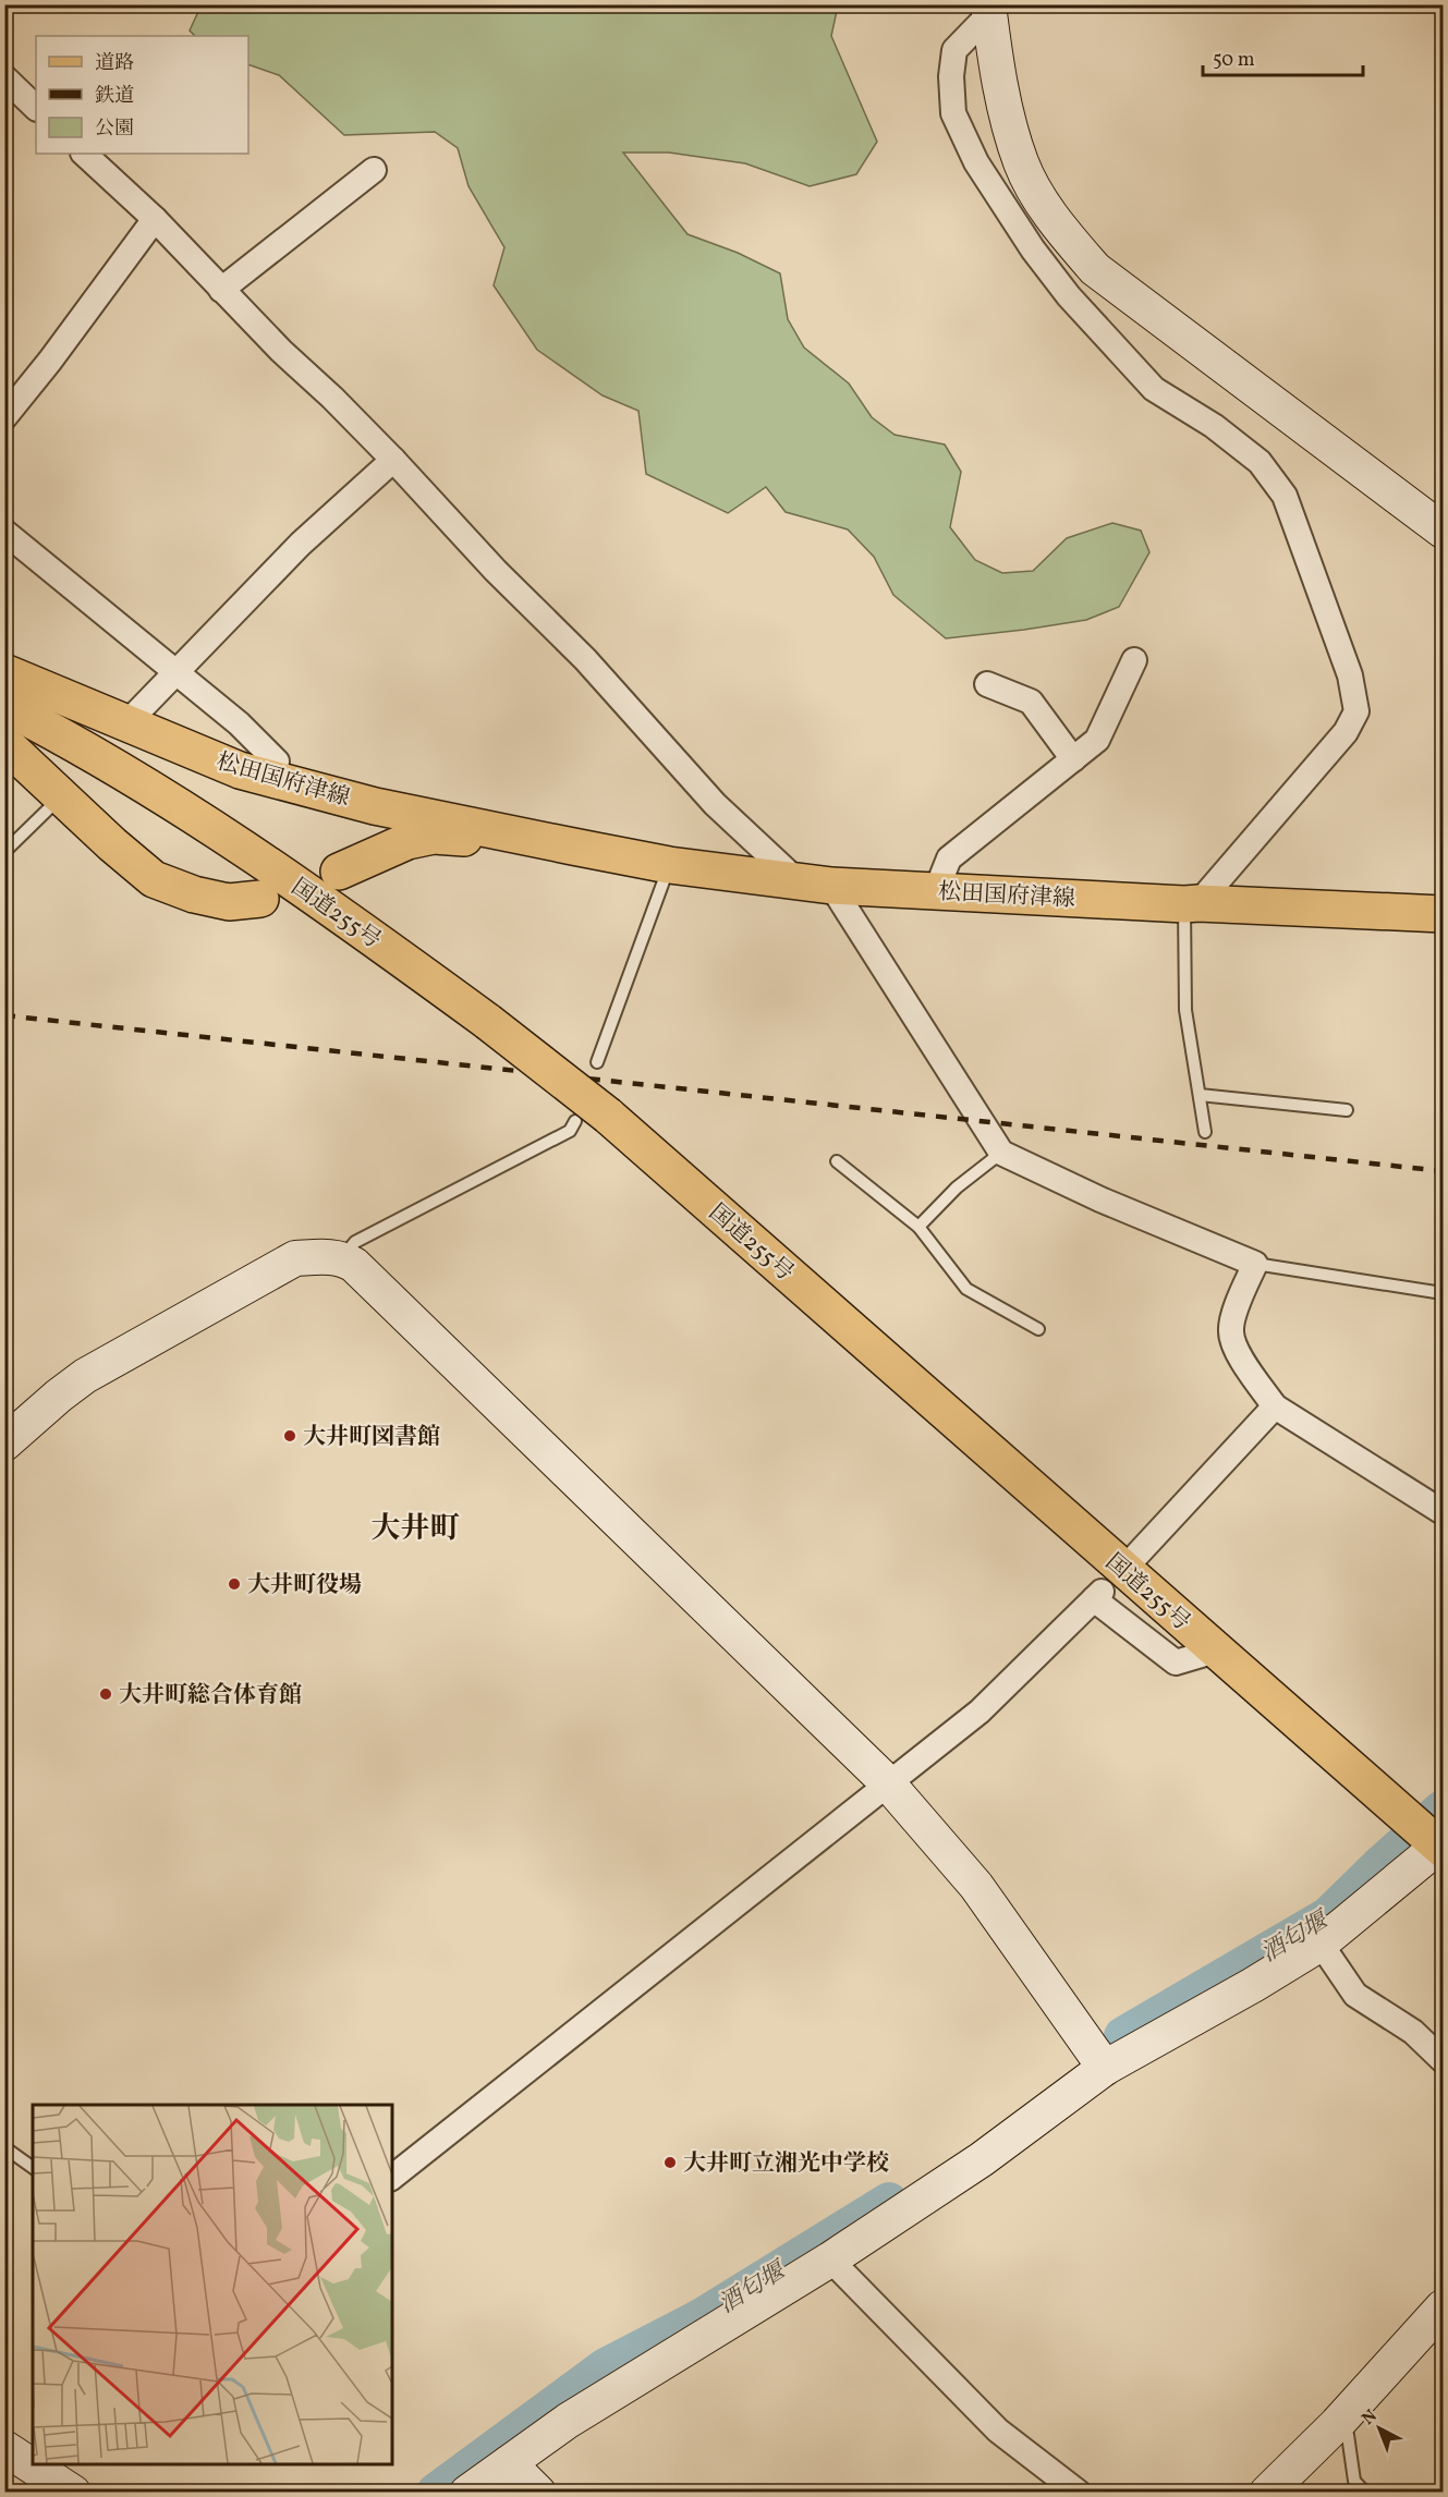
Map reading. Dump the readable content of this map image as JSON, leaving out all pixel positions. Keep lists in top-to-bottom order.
{
  "streets": {
    "main road": ["松田国府津線", "国道255号"]
  },
  "districts": ["大井町"],
  "water": ["酒匂堰"],
  "places": [
    "大井町図書館",
    "大井町役場",
    "大井町総合体育館",
    "大井町立湘光中学校"
  ],
  "legend": ["道路", "鉄道", "公園"],
  "scale_bar": "50 m",
  "north": "top left"
}
